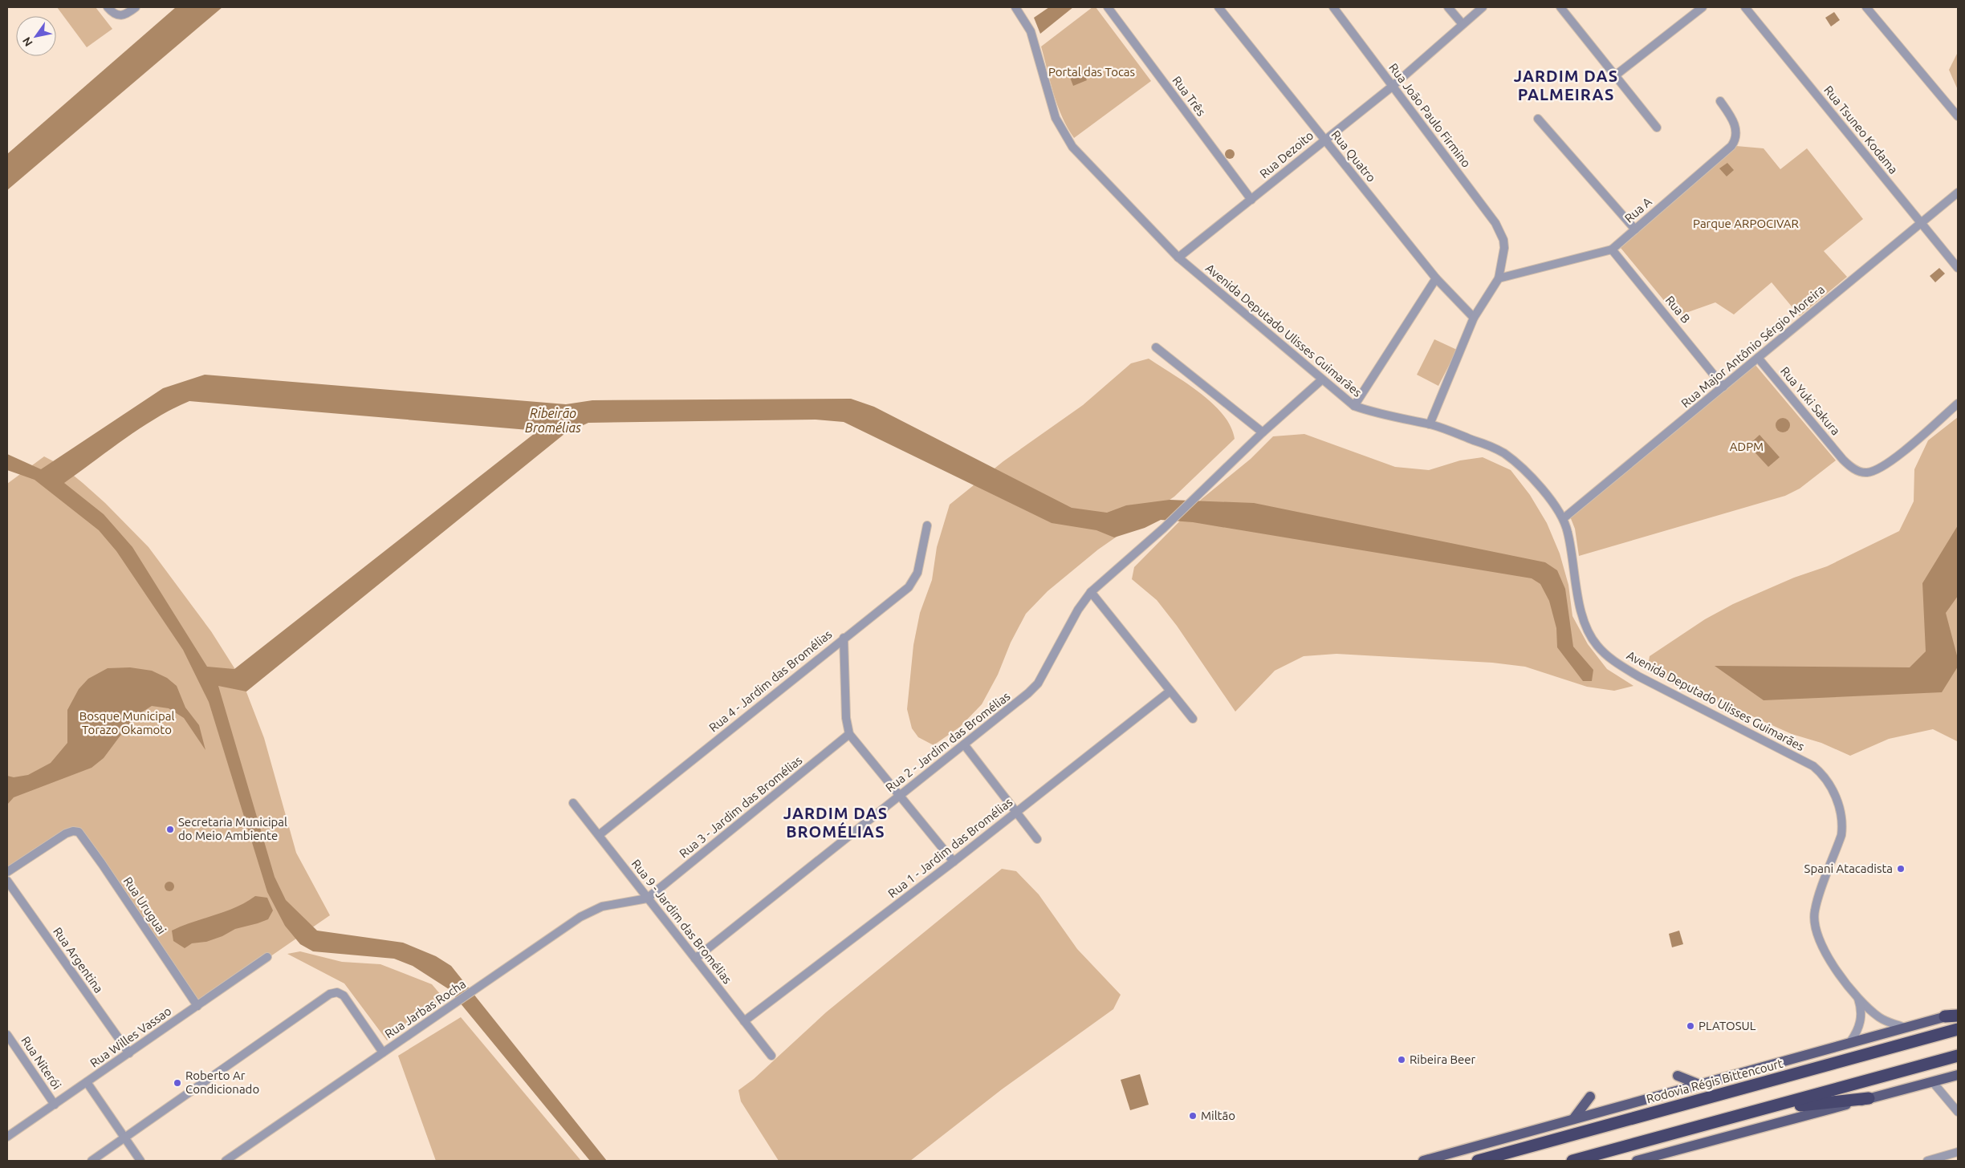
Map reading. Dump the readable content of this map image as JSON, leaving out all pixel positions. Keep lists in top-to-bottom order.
{
  "streets": {
    "highway": ["Rodovia Régis Bittencourt"],
    "street": [
      "Rua Três",
      "Rua João Paulo Firmino",
      "Rua Tsuneo Kodama",
      "Rua Dezoito",
      "Rua Quatro",
      "Rua A",
      "Rua B",
      "Avenida Deputado Ulisses Guimarães",
      "Rua Major Antônio Sérgio Moreira",
      "Rua Yuki Sakura",
      "Rua 4 - Jardim das Bromélias",
      "Rua 2 - Jardim das Bromélias",
      "Rua 3 - Jardim das Bromélias",
      "Rua 1 - Jardim das Bromélias",
      "Rua Uruguai",
      "Rua 9 - Jardim das Bromélias",
      "Rua Argentina",
      "Rua Jarbas Rocha",
      "Rua Willes Vassao",
      "Rua Niterói"
    ]
  },
  "crossings": [
    ["Rua Três", "Rua Dezoito"],
    ["Rua João Paulo Firmino", "Rua Dezoito"],
    ["Rua João Paulo Firmino", "Rua A"],
    ["Rua Tsuneo Kodama", "Rua Major Antônio Sérgio Moreira"],
    ["Rua Dezoito", "Rua Quatro"],
    ["Rua Dezoito", "Avenida Deputado Ulisses Guimarães"],
    ["Rua A", "Rua B"],
    ["Rua B", "Rua Major Antônio Sérgio Moreira"],
    ["Avenida Deputado Ulisses Guimarães", "Rua Major Antônio Sérgio Moreira"],
    ["Avenida Deputado Ulisses Guimarães", "Rua 2 - Jardim das Bromélias"],
    ["Rua Major Antônio Sérgio Moreira", "Rua Yuki Sakura"],
    ["Rua 4 - Jardim das Bromélias", "Rua 9 - Jardim das Bromélias"],
    ["Rua 2 - Jardim das Bromélias", "Rua 9 - Jardim das Bromélias"],
    ["Rua 3 - Jardim das Bromélias", "Rua 9 - Jardim das Bromélias"],
    ["Rua 3 - Jardim das Bromélias", "Rua Jarbas Rocha"],
    ["Rua 1 - Jardim das Bromélias", "Rua 9 - Jardim das Bromélias"],
    ["Rua Uruguai", "Rua Willes Vassao"],
    ["Rua 9 - Jardim das Bromélias", "Rua Jarbas Rocha"],
    ["Rua Argentina", "Rua Willes Vassao"],
    ["Rua Willes Vassao", "Rua Niterói"]
  ],
  "districts": ["JARDIM DAS PALMEIRAS", "JARDIM DAS BROMÉLIAS"],
  "water": ["Ribeirão Bromélias"],
  "parks": [
    "Portal das Tocas",
    "Parque ARPOCIVAR",
    "ADPM",
    "Bosque Municipal Torazo Okamoto"
  ],
  "places": [
    "Secretaria Municipal do Meio Ambiente",
    "Spani Atacadista",
    "PLATOSUL",
    "Ribeira Beer",
    "Roberto Ar Condicionado",
    "Miltão"
  ],
  "north": "bottom left"
}
